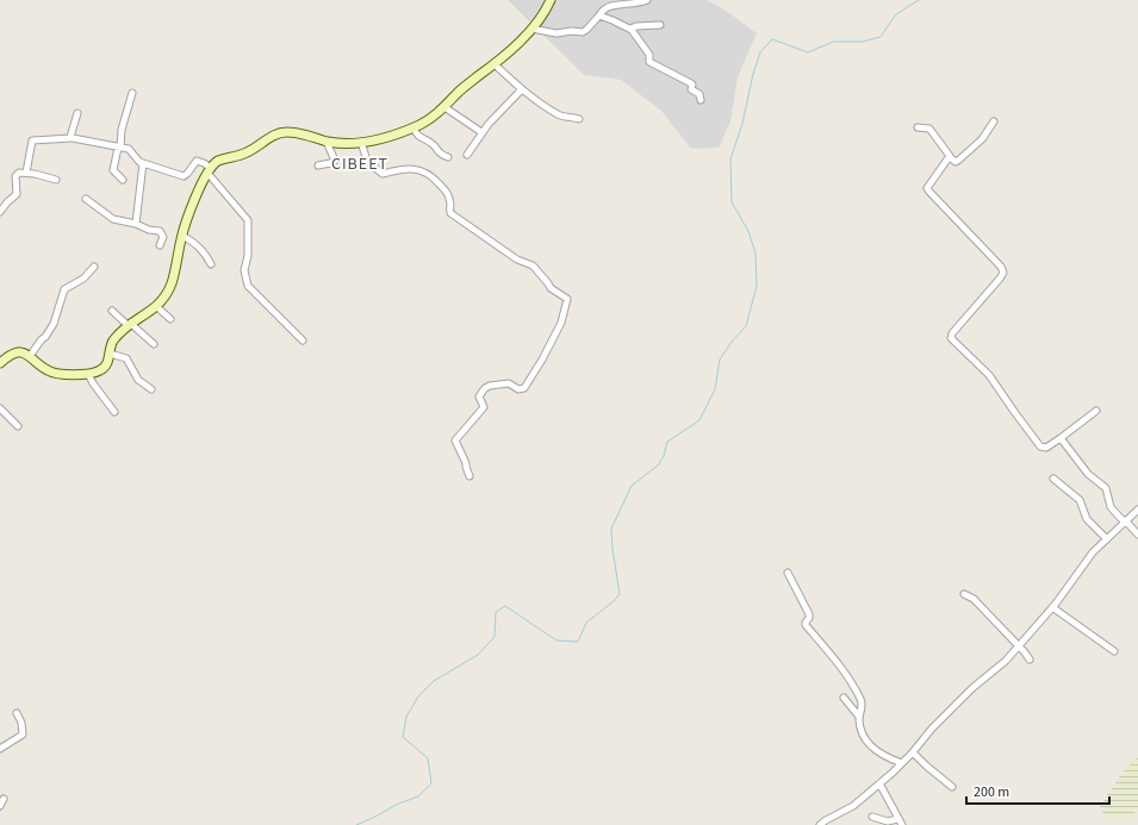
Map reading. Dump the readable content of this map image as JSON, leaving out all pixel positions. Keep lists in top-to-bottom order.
{
  "districts": ["CIBEET"],
  "scale_bar": "200 m"
}
